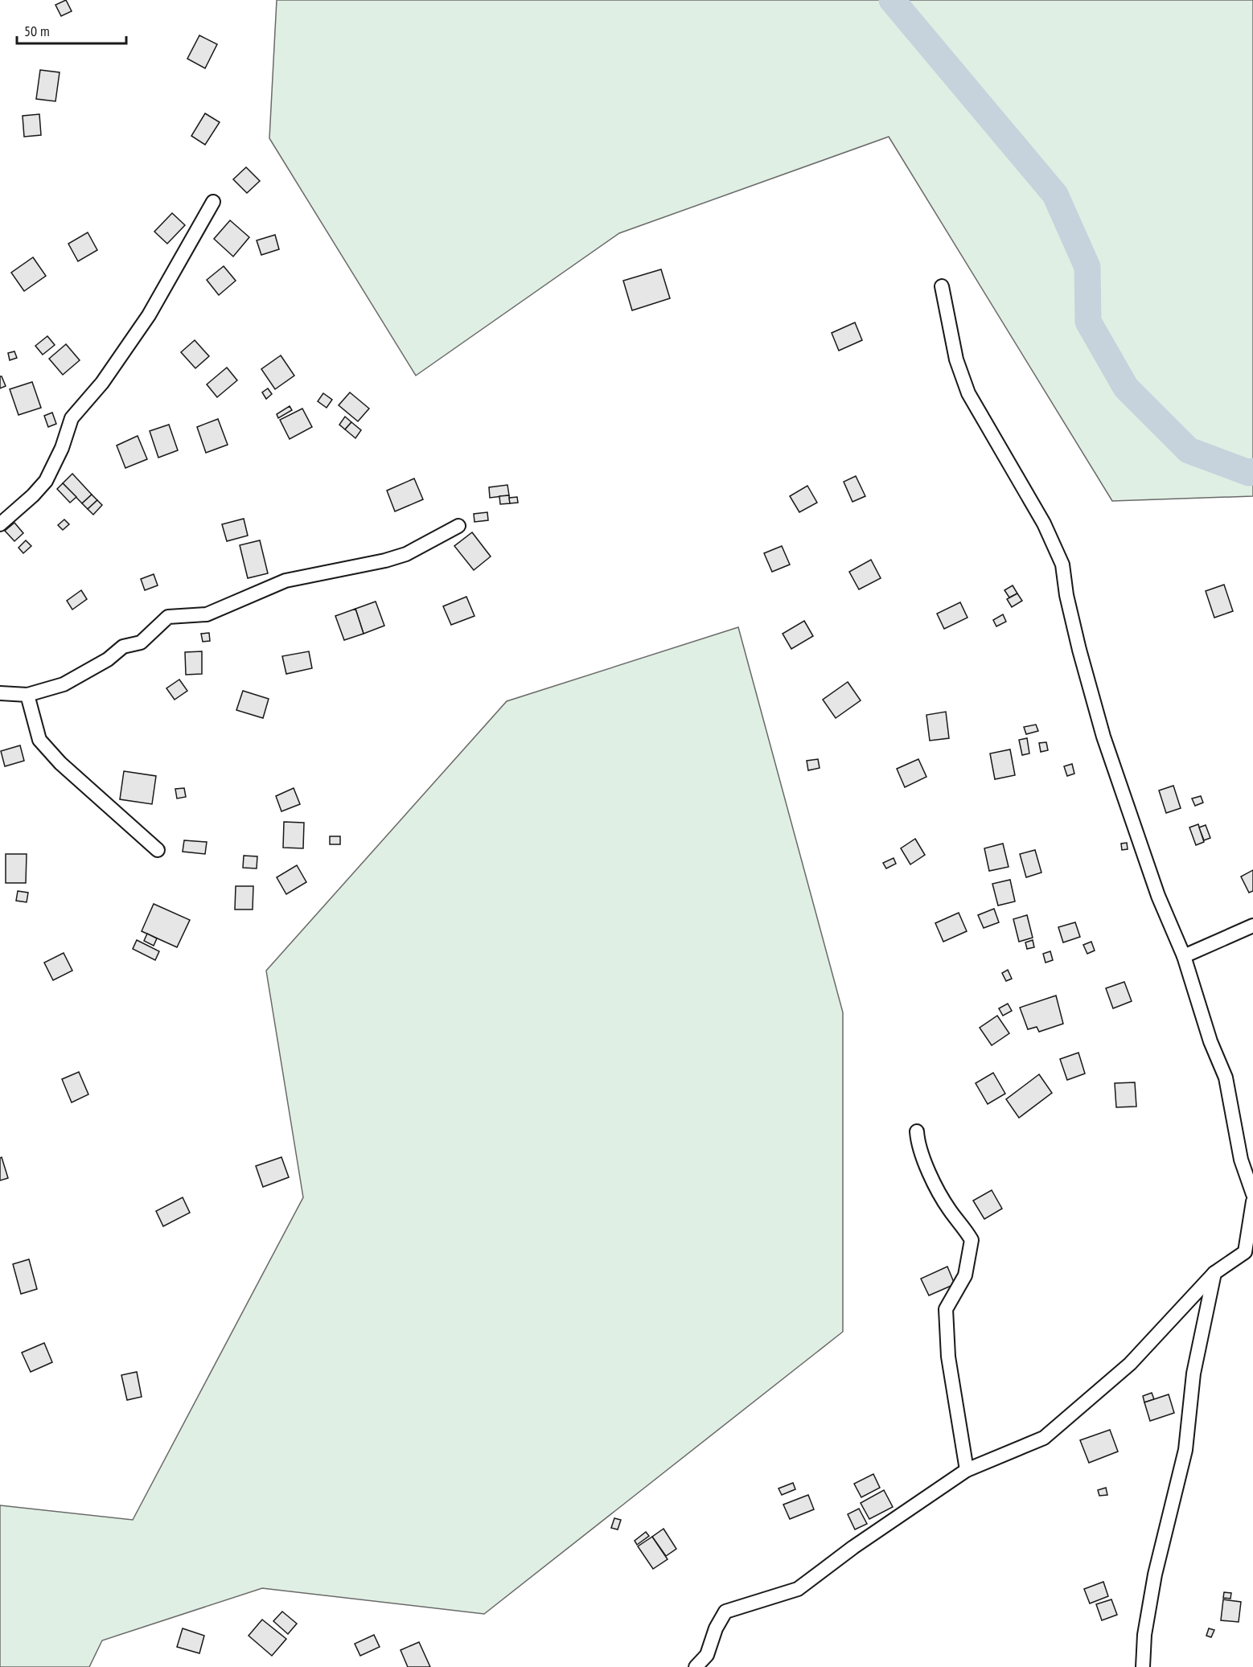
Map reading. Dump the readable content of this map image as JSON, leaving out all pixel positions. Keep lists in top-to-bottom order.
{
  "scale_bar": "50 m"
}
